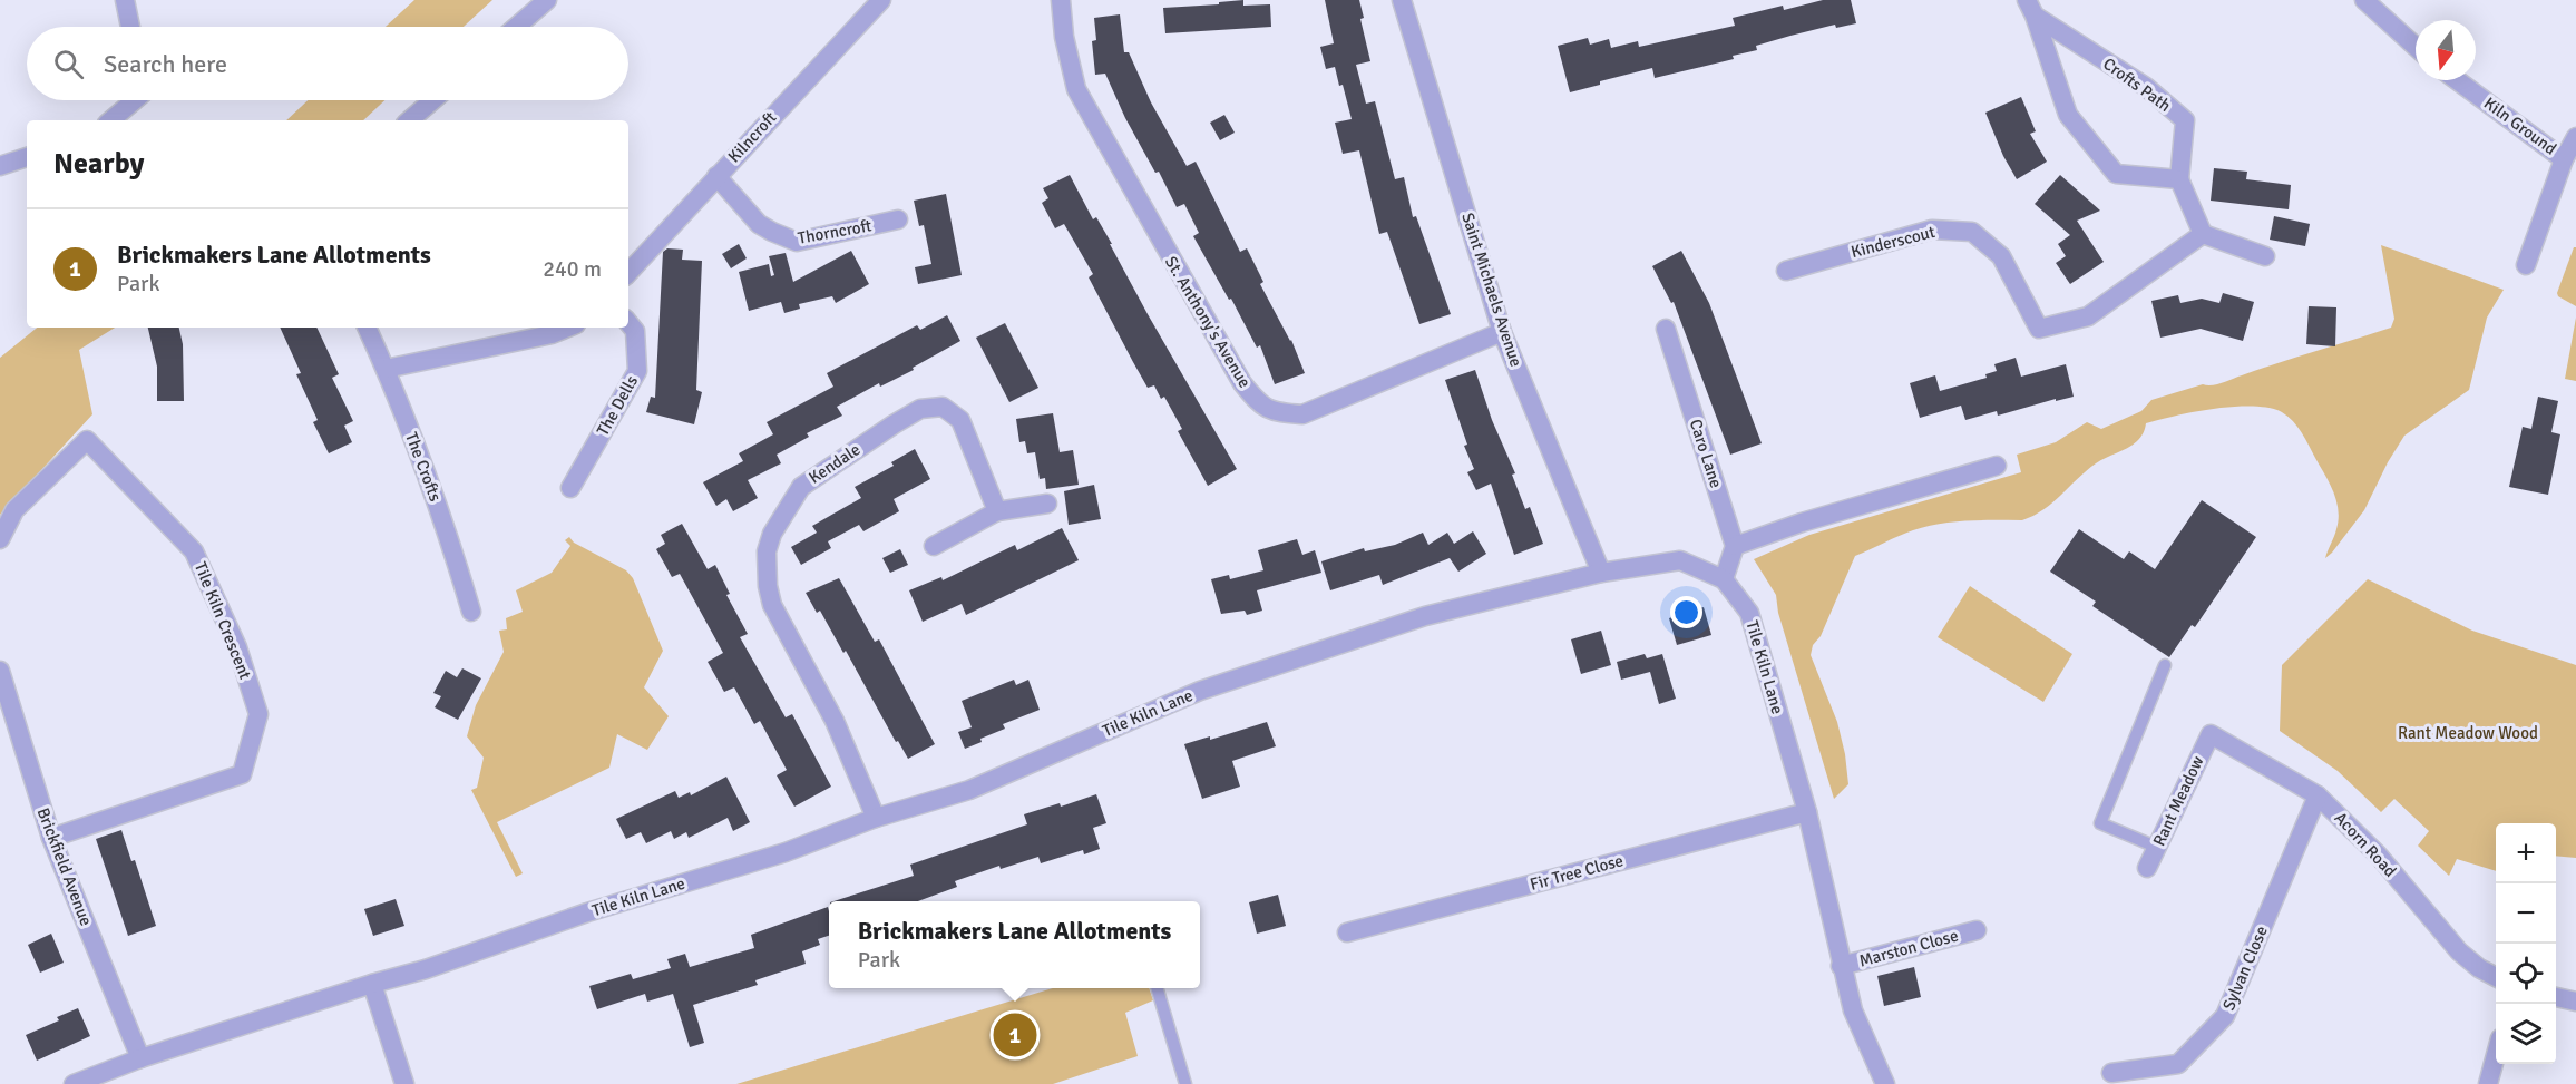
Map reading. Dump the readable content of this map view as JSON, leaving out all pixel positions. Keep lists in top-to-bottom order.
{
  "streets": {
    "street": [
      "Crofts Path",
      "Kiln Ground",
      "Kilncroft",
      "Thorncroft",
      "Kinderscout",
      "Saint Michaels Avenue",
      "St. Anthony's Avenue",
      "The Dells",
      "Caro Lane",
      "Kendale",
      "The Crofts",
      "Tile Kiln Crescent",
      "Tile Kiln Lane",
      "Rant Meadow",
      "Acorn Road",
      "Brickfield Avenue",
      "Fir Tree Close",
      "Marston Close",
      "Sylvan Close"
    ]
  },
  "crossings": [
    ["Kilncroft", "Thorncroft"],
    ["Saint Michaels Avenue", "St. Anthony's Avenue"],
    ["Saint Michaels Avenue", "Tile Kiln Lane"],
    ["Kendale", "Tile Kiln Lane"],
    ["Tile Kiln Crescent", "Brickfield Avenue"],
    ["Tile Kiln Lane", "Brickfield Avenue"],
    ["Tile Kiln Lane", "Fir Tree Close"],
    ["Tile Kiln Lane", "Marston Close"],
    ["Rant Meadow", "Acorn Road"],
    ["Acorn Road", "Sylvan Close"]
  ],
  "parks": ["Rant Meadow Wood"],
  "north": "bottom",
  "page": {
    "search": "Search here",
    "heading": "Nearby",
    "list": [
      {
        "mark": "1",
        "name": "Brickmakers Lane Allotments",
        "note": "Park",
        "value": "240 m"
      }
    ],
    "map_buttons": ["+", "−"],
    "popup": ["Brickmakers Lane Allotments", "Park"],
    "pins": "1"
  }
}
